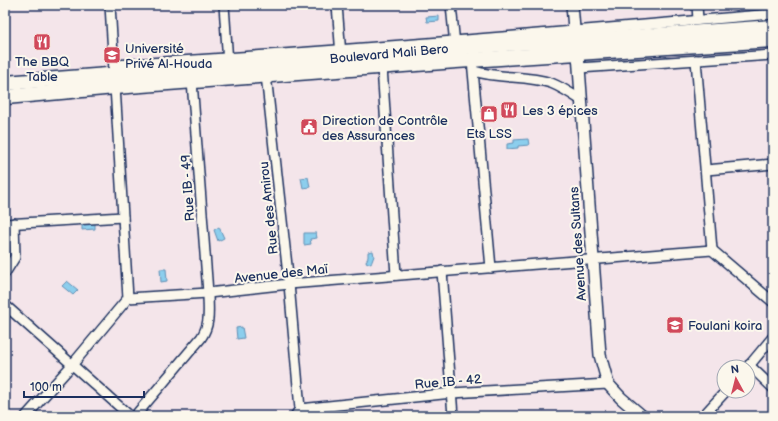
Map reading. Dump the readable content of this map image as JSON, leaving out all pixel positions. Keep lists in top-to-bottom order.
{
  "streets": {
    "main road": ["Boulevard Mali Bero"],
    "street": [
      "Rue IB - 49",
      "Rue des Amirou",
      "Avenue des Sultans",
      "Avenue des Maï",
      "Rue IB - 42"
    ]
  },
  "crossings": [
    ["Boulevard Mali Bero", "Rue IB - 49"],
    ["Boulevard Mali Bero", "Rue des Amirou"],
    ["Boulevard Mali Bero", "Avenue des Sultans"],
    ["Rue IB - 49", "Avenue des Maï"],
    ["Rue des Amirou", "Avenue des Maï"],
    ["Rue des Amirou", "Rue IB - 42"],
    ["Avenue des Sultans", "Avenue des Maï"],
    ["Avenue des Sultans", "Rue IB - 42"]
  ],
  "places": {
    "restaurant": ["The BBQ Table", "Les 3 épices"],
    "school or university": ["Université Privé Al-Houda", "Foulani koira"],
    "shop": ["Ets LSS"],
    "public building": ["Direction de Contrôle des Assurances"]
  },
  "scale_bar": "100 m",
  "north": "top"
}
